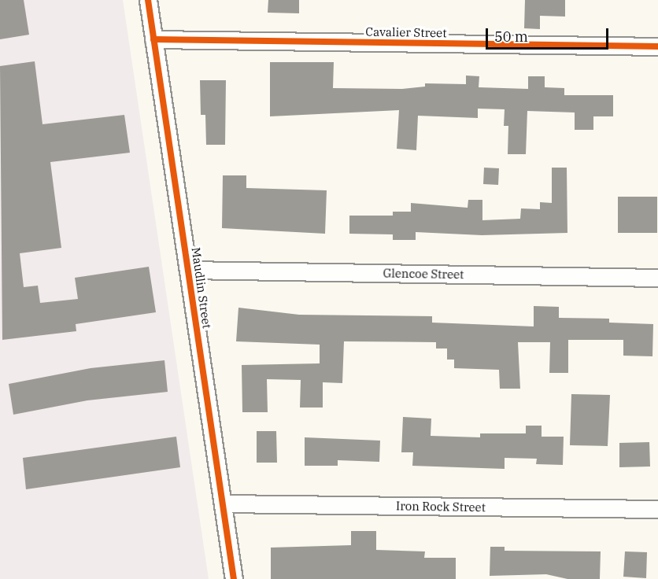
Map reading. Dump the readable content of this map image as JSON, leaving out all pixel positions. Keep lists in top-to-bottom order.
{
  "streets": {
    "street": [
      "Cavalier Street",
      "Glencoe Street",
      "Maudlin Street",
      "Iron Rock Street"
    ]
  },
  "crossings": [
    ["Cavalier Street", "Maudlin Street"],
    ["Glencoe Street", "Maudlin Street"],
    ["Maudlin Street", "Iron Rock Street"]
  ],
  "scale_bar": "50 m"
}
